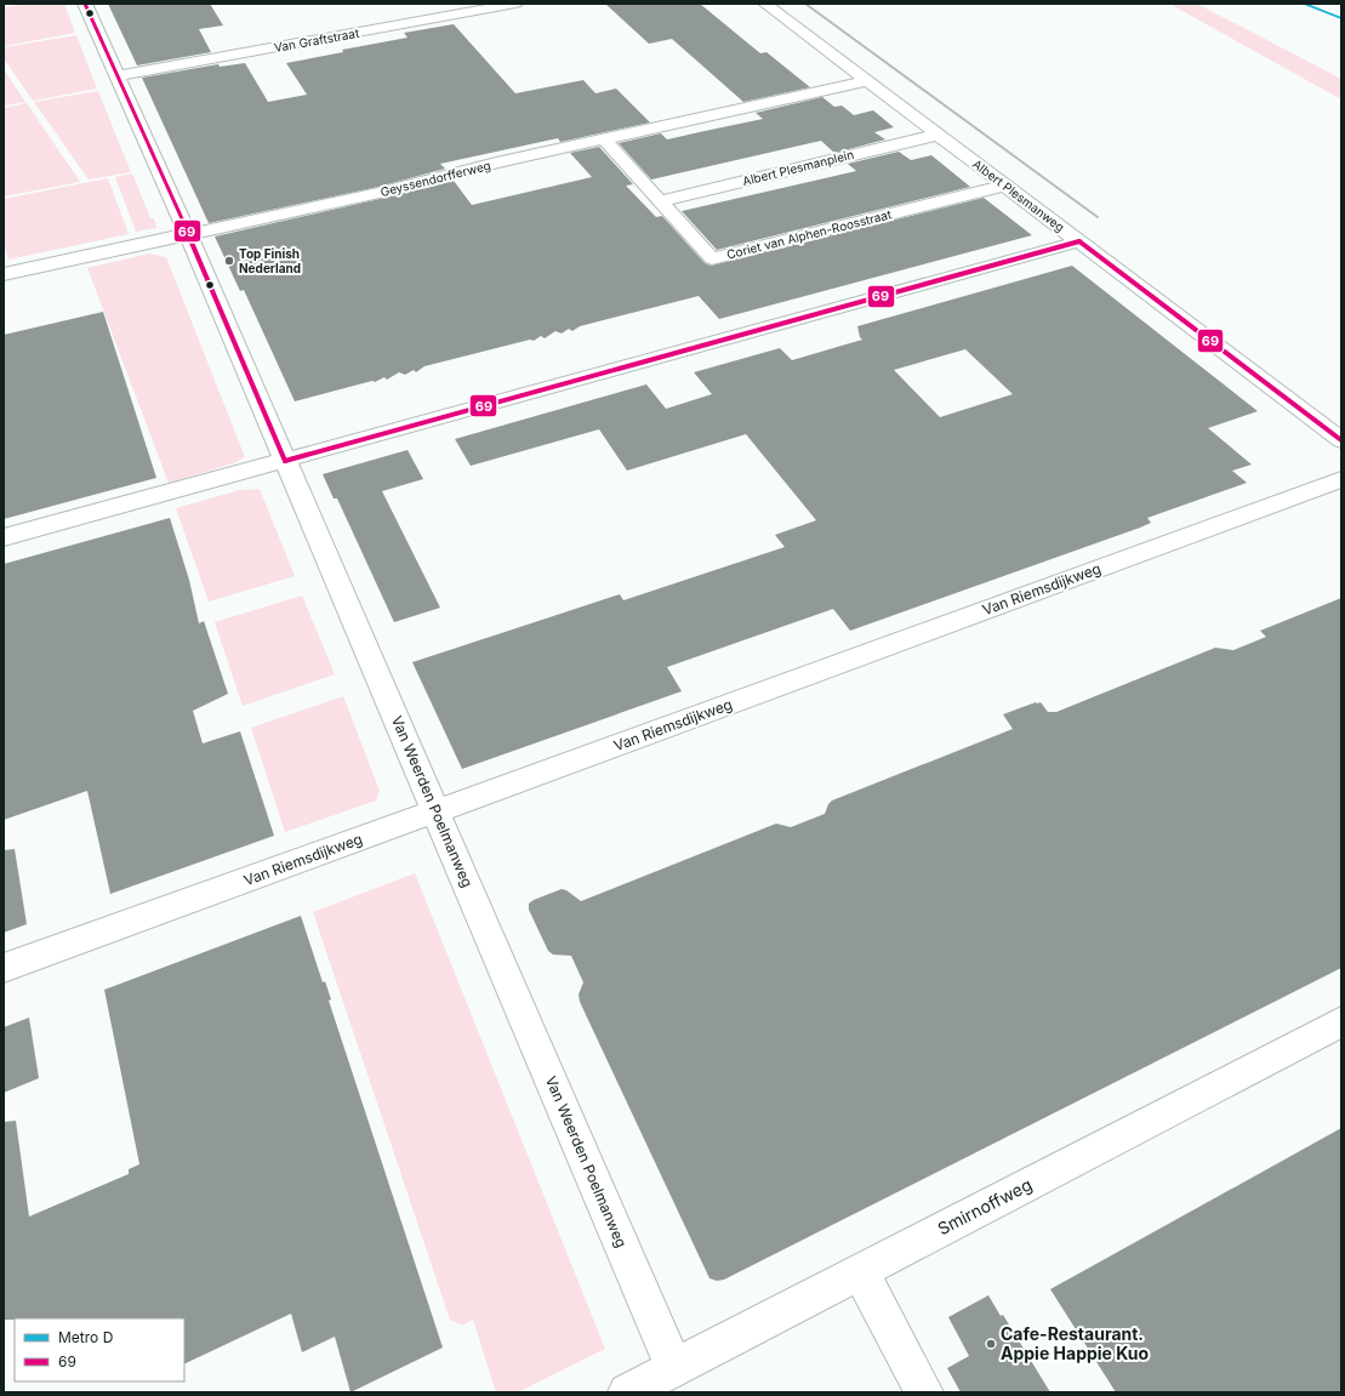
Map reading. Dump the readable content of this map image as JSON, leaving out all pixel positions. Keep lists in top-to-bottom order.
{
  "streets": {
    "street": [
      "Van Graftstraat",
      "Albert Plesmanplein",
      "Geyssendorfferweg",
      "Albert Plesmanweg",
      "Coriet van Alphen-Roosstraat",
      "Van Riemsdijkweg",
      "Van Weerden Poelmanweg",
      "Smirnoffweg"
    ]
  },
  "crossings": [
    ["Van Graftstraat", "Van Weerden Poelmanweg"],
    ["Albert Plesmanplein", "Albert Plesmanweg"],
    ["Albert Plesmanplein", "Coriet van Alphen-Roosstraat"],
    ["Geyssendorfferweg", "Albert Plesmanweg"],
    ["Geyssendorfferweg", "Coriet van Alphen-Roosstraat"],
    ["Geyssendorfferweg", "Van Weerden Poelmanweg"],
    ["Albert Plesmanweg", "Coriet van Alphen-Roosstraat"],
    ["Van Riemsdijkweg", "Van Weerden Poelmanweg"],
    ["Van Weerden Poelmanweg", "Smirnoffweg"]
  ],
  "places": ["Top Finish Nederland", "Cafe-Restaurant. Appie Happie Kuo"],
  "lines": ["metro line D", "transit line 69"],
  "legend": ["Metro D", "69"]
}
